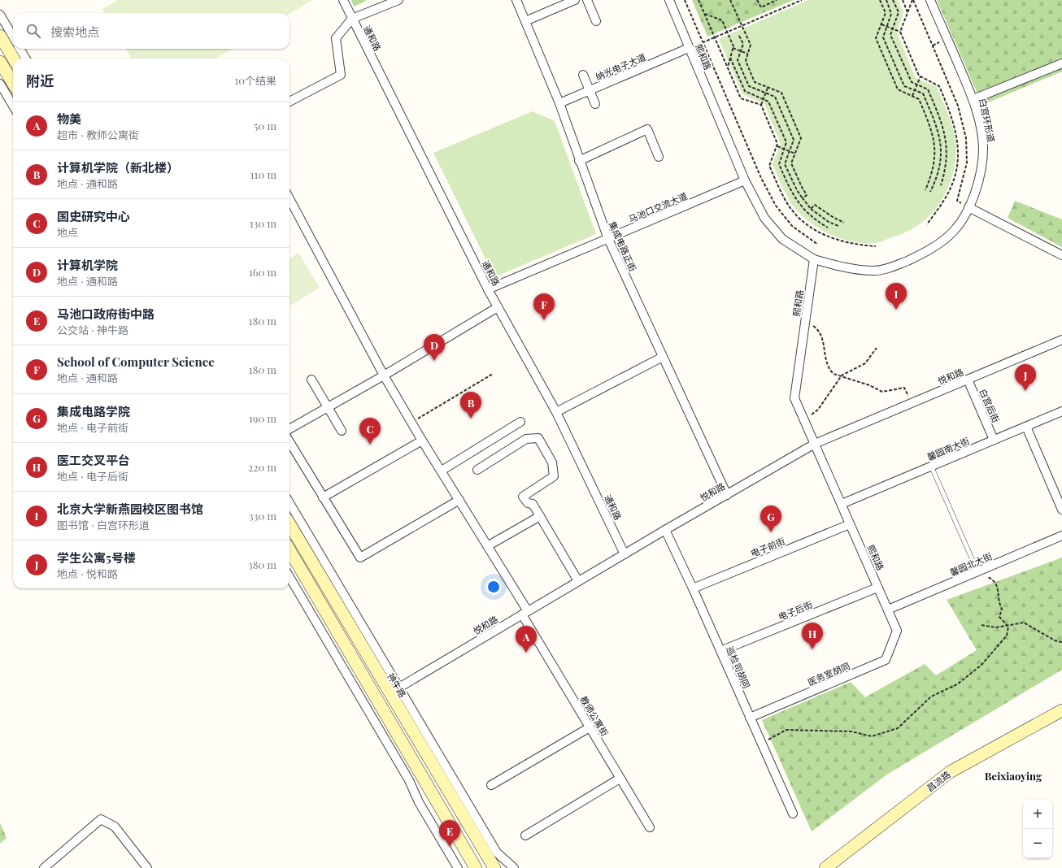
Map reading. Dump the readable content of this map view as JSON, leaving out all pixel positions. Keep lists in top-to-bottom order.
{
  "streets": {
    "main road": ["神牛路", "昌流路"],
    "street": [
      "通和路",
      "熙和路",
      "纳光电子大道",
      "白宫环形道",
      "马池口交流大道",
      "集成电路正街",
      "悦和路",
      "白宫后街",
      "馨园南大街",
      "电子前街",
      "馨园北大街",
      "电子后街",
      "巡检司胡同",
      "医务室胡同",
      "教师公寓街"
    ]
  },
  "crossings": [
    ["通和路", "马池口交流大道"],
    ["通和路", "悦和路"],
    ["熙和路", "纳光电子大道"],
    ["熙和路", "白宫环形道"],
    ["熙和路", "马池口交流大道"],
    ["熙和路", "悦和路"],
    ["熙和路", "馨园南大街"],
    ["熙和路", "电子前街"],
    ["熙和路", "馨园北大街"],
    ["熙和路", "电子后街"],
    ["熙和路", "医务室胡同"],
    ["纳光电子大道", "集成电路正街"],
    ["马池口交流大道", "集成电路正街"],
    ["集成电路正街", "悦和路"],
    ["悦和路", "白宫后街"],
    ["悦和路", "巡检司胡同"],
    ["悦和路", "神牛路"],
    ["悦和路", "教师公寓街"],
    ["白宫后街", "馨园南大街"],
    ["电子前街", "巡检司胡同"],
    ["电子后街", "巡检司胡同"],
    ["巡检司胡同", "医务室胡同"]
  ],
  "districts": ["Beixiaoying"],
  "page": {
    "search": "搜索地点",
    "heading": ["附近", "10个结果"],
    "list": [
      {
        "mark": "A",
        "name": "物美",
        "note": "超市 · 教师公寓街",
        "value": "50 m"
      },
      {
        "mark": "B",
        "name": "计算机学院（新北楼）",
        "note": "地点 · 通和路",
        "value": "110 m"
      },
      {
        "mark": "C",
        "name": "国史研究中心",
        "note": "地点",
        "value": "130 m"
      },
      {
        "mark": "D",
        "name": "计算机学院",
        "note": "地点 · 通和路",
        "value": "160 m"
      },
      {
        "mark": "E",
        "name": "马池口政府街中路",
        "note": "公交站 · 神牛路",
        "value": "180 m"
      },
      {
        "mark": "F",
        "name": "School of Computer Science",
        "note": "地点 · 通和路",
        "value": "180 m"
      },
      {
        "mark": "G",
        "name": "集成电路学院",
        "note": "地点 · 电子前街",
        "value": "190 m"
      },
      {
        "mark": "H",
        "name": "医工交叉平台",
        "note": "地点 · 电子后街",
        "value": "220 m"
      },
      {
        "mark": "I",
        "name": "北京大学新燕园校区图书馆",
        "note": "图书馆 · 白宫环形道",
        "value": "330 m"
      },
      {
        "mark": "J",
        "name": "学生公寓5号楼",
        "note": "地点 · 悦和路",
        "value": "380 m"
      }
    ],
    "pins": [
      "I",
      "F",
      "D",
      "J",
      "B",
      "C",
      "G",
      "H",
      "A",
      "E"
    ],
    "map_buttons": ["+", "−"]
  }
}
